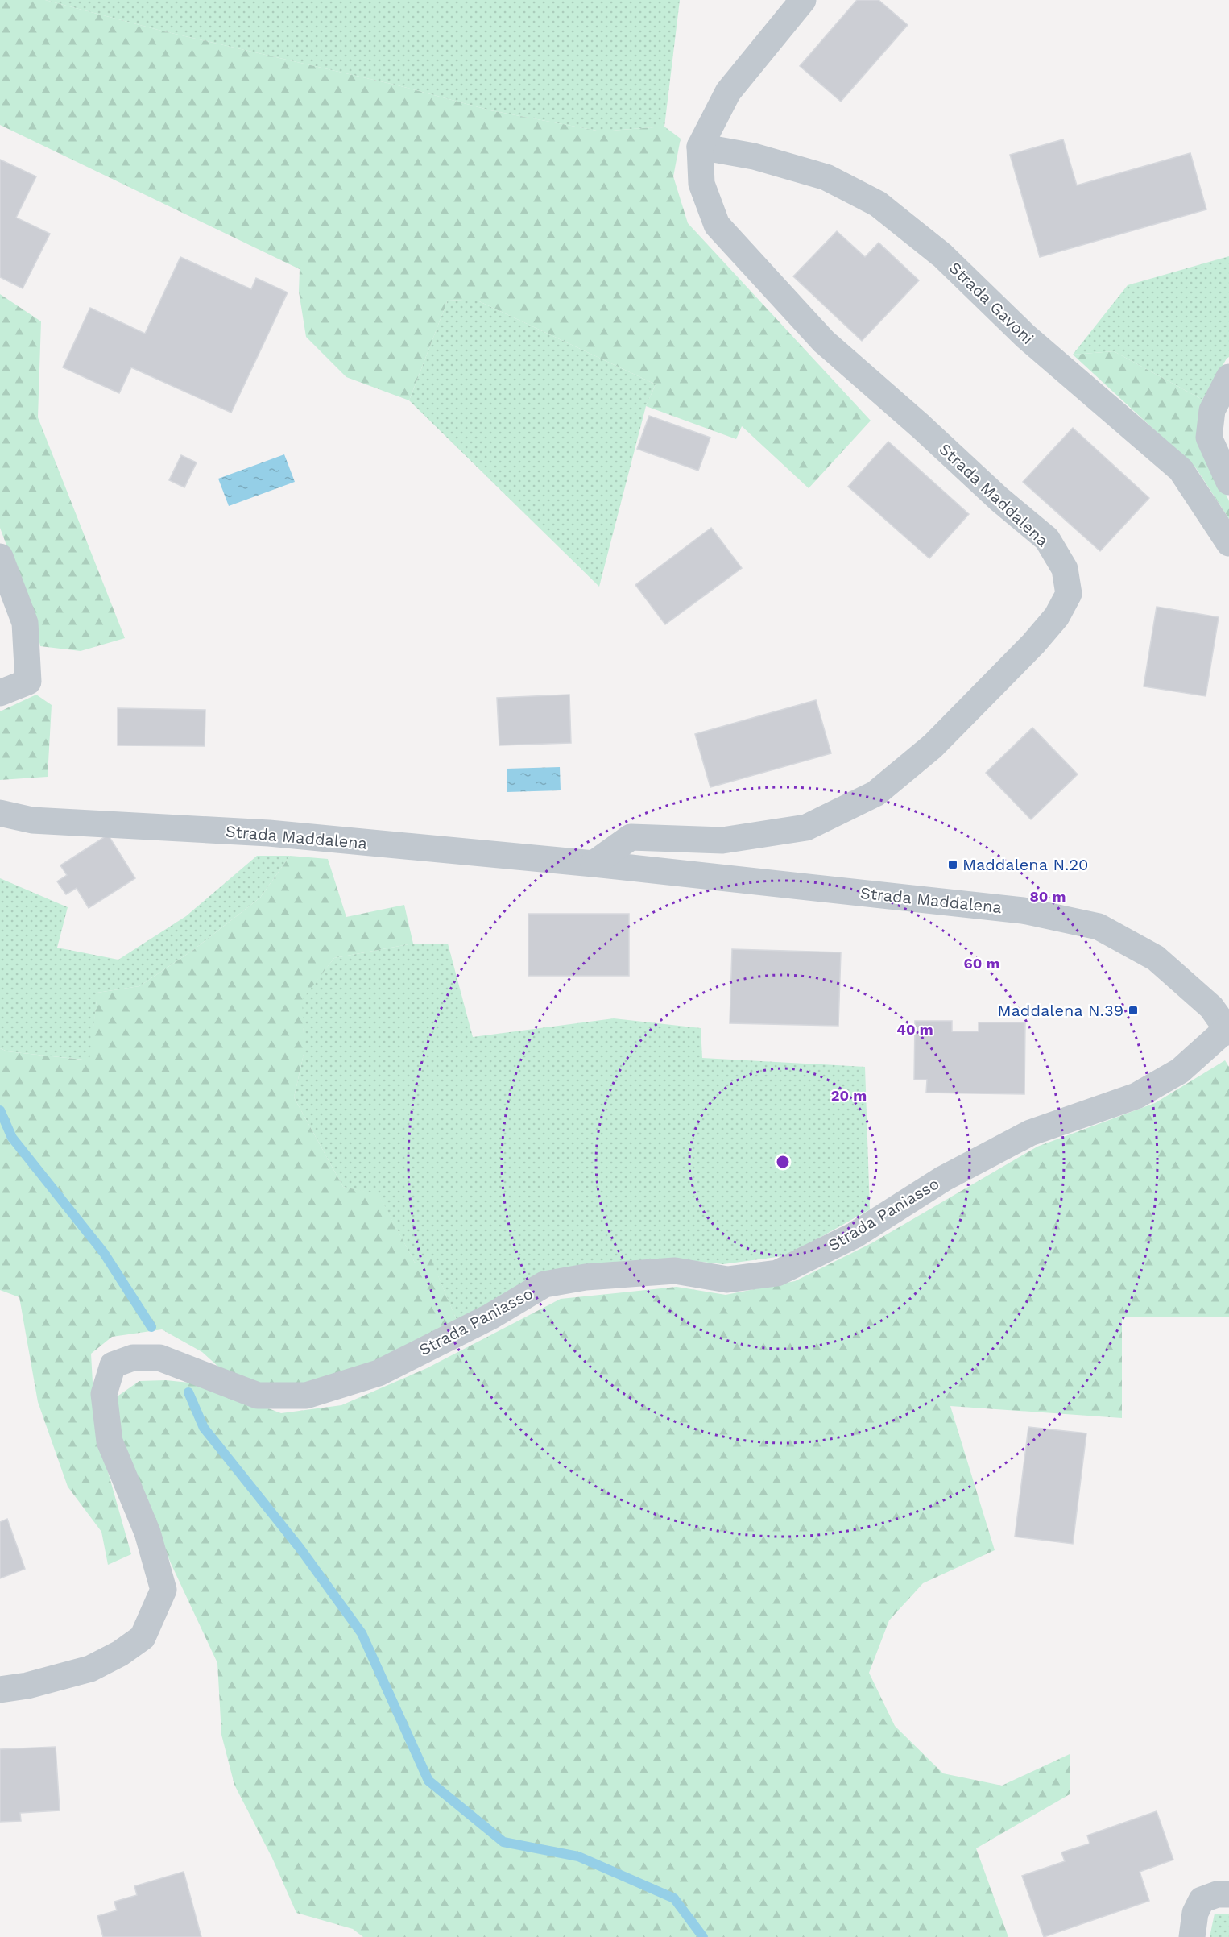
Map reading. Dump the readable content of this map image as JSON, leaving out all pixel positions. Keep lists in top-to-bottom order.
{
  "streets": {
    "street": ["Strada Gavoni", "Strada Maddalena", "Strada Paniasso"]
  },
  "crossings": [
    ["Strada Gavoni", "Strada Maddalena"],
    ["Strada Maddalena", "Strada Paniasso"]
  ],
  "places": {
    "transit": ["Maddalena N.20", "Maddalena N.39"]
  },
  "rings": [
    "80 m",
    "60 m",
    "40 m",
    "20 m"
  ]
}
